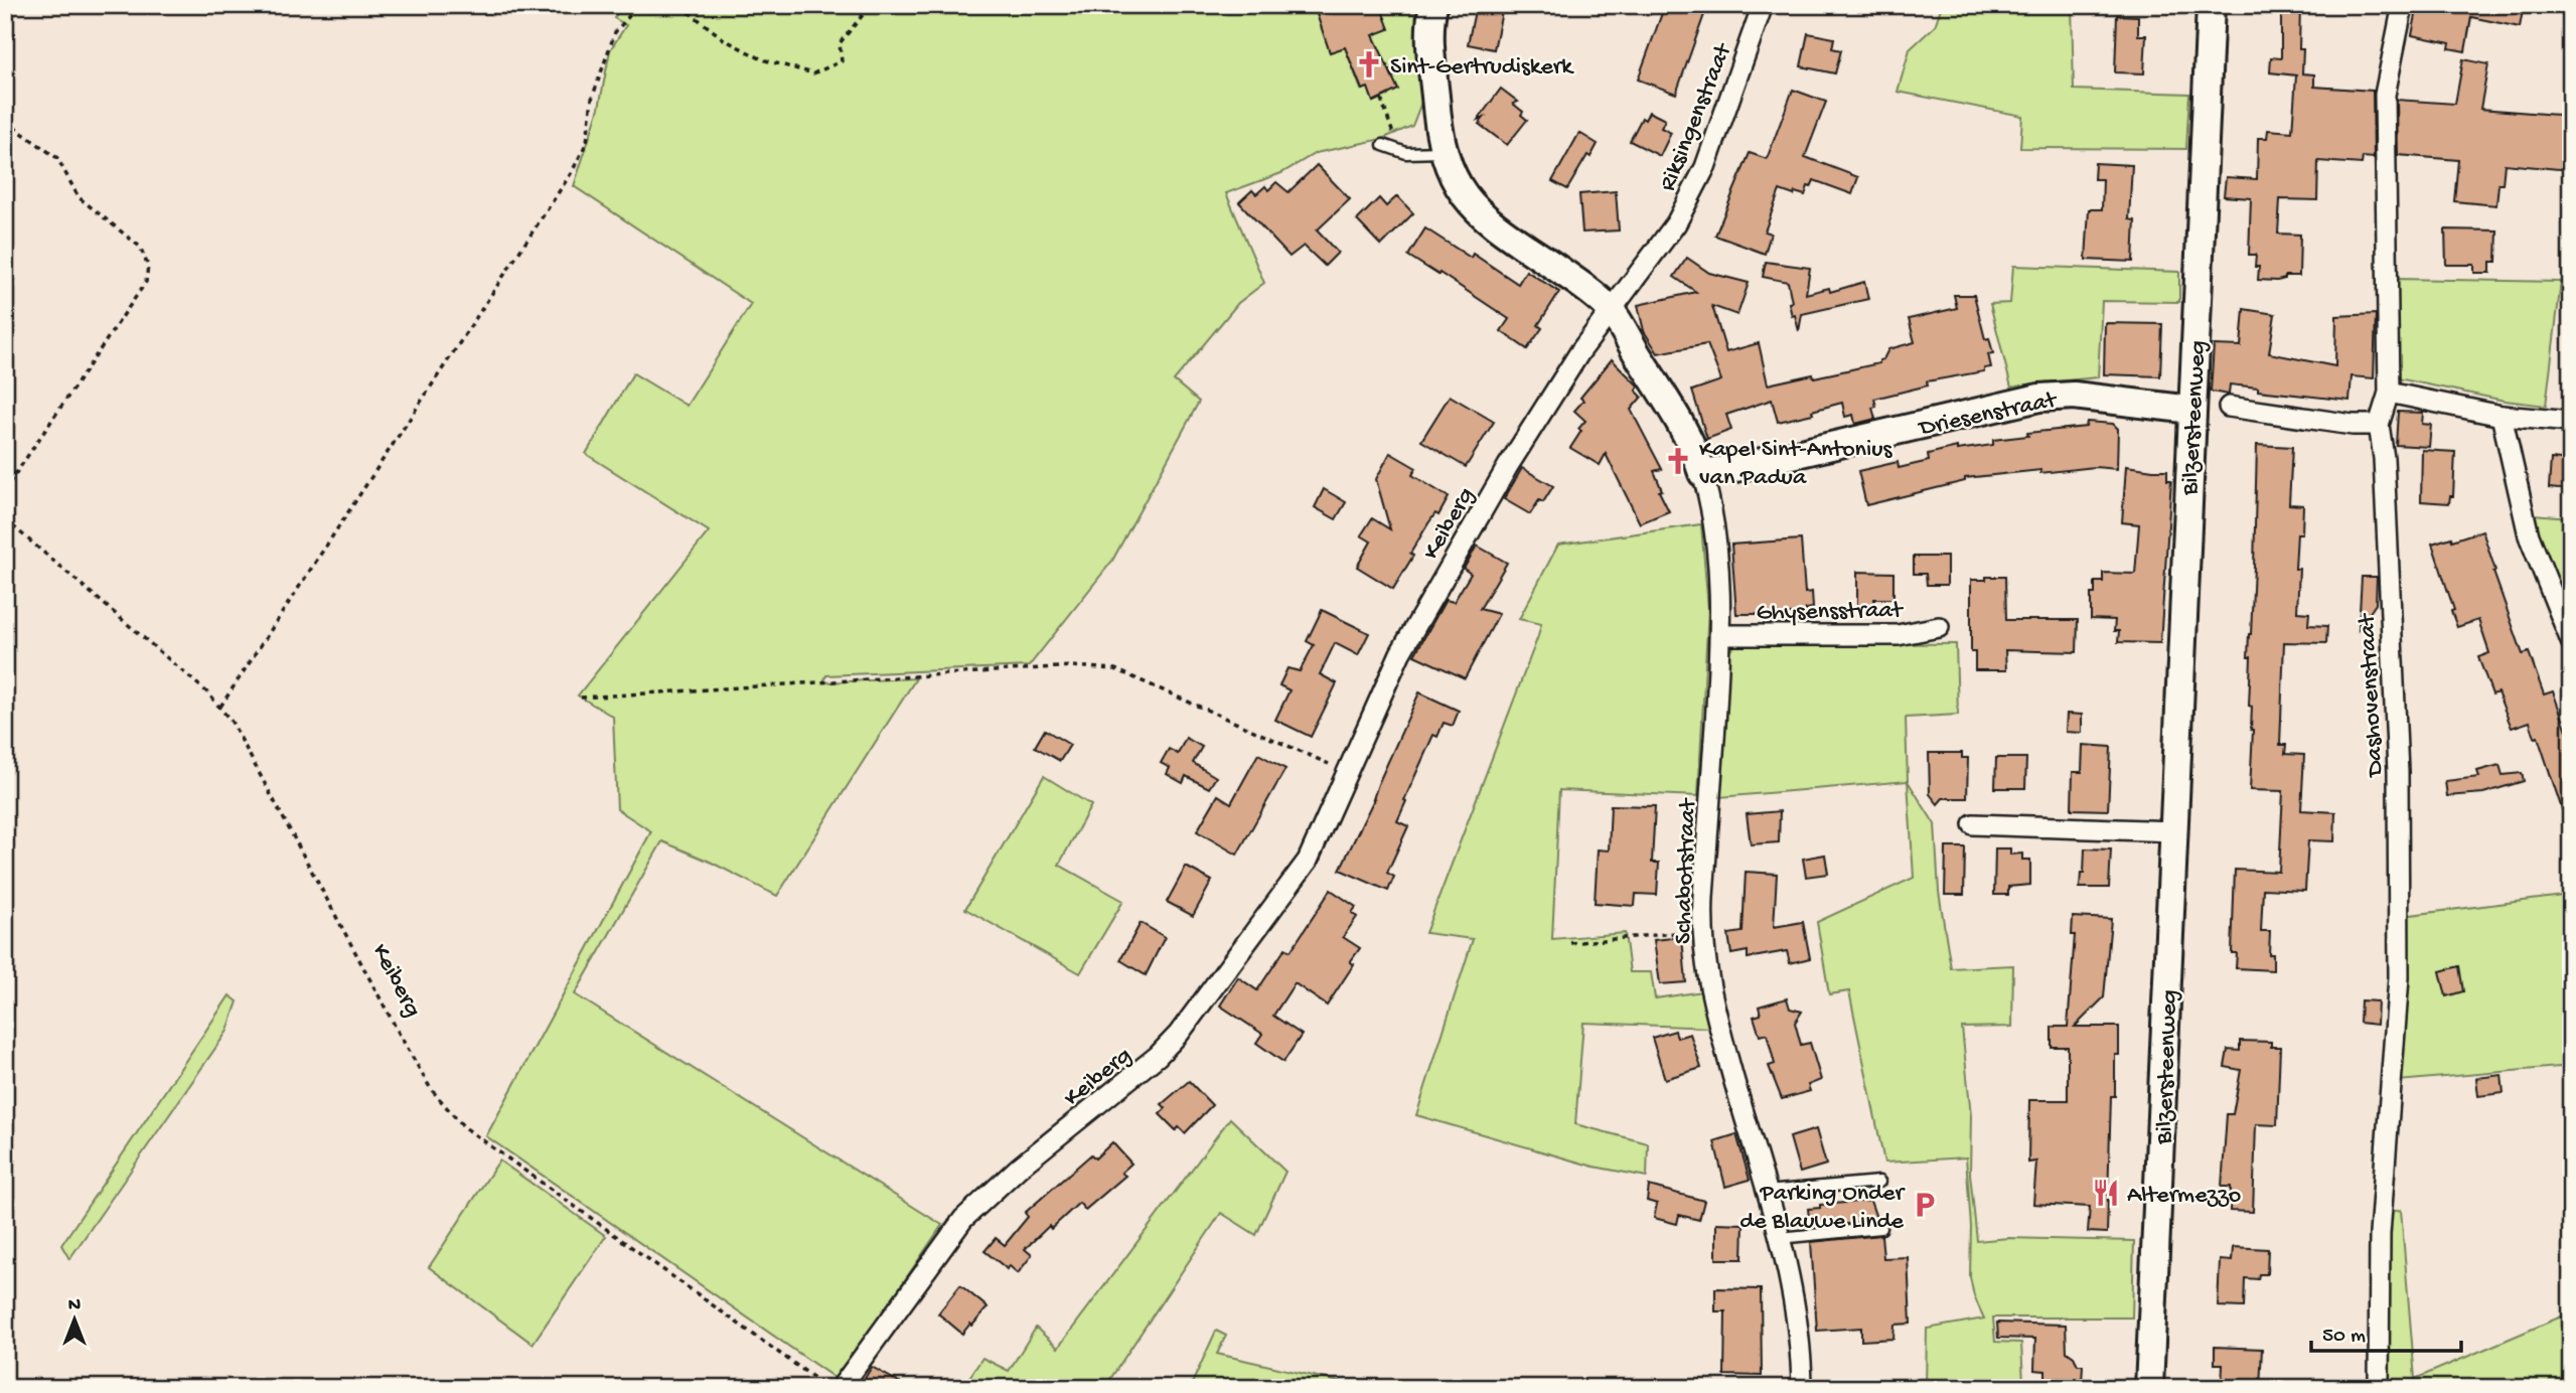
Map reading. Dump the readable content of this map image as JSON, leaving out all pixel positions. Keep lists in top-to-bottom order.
{
  "streets": {
    "main road": ["Driesenstraat", "Bilzersteenweg"],
    "street": [
      "Riksingenstraat",
      "Keiberg",
      "Ghysensstraat",
      "Dashovenstraat",
      "Schabotstraat"
    ]
  },
  "crossings": [
    ["Riksingenstraat", "Keiberg"],
    ["Driesenstraat", "Bilzersteenweg"],
    ["Driesenstraat", "Schabotstraat"],
    ["Ghysensstraat", "Schabotstraat"]
  ],
  "places": {
    "church": ["Sint-Gertrudiskerk", "Kapel Sint-Antonius van Padua"],
    "restaurant": ["Altermezzo"],
    "parking": ["Parking Onder de Blauwe Linde"]
  },
  "scale_bar": "50 m",
  "north": "top"
}
